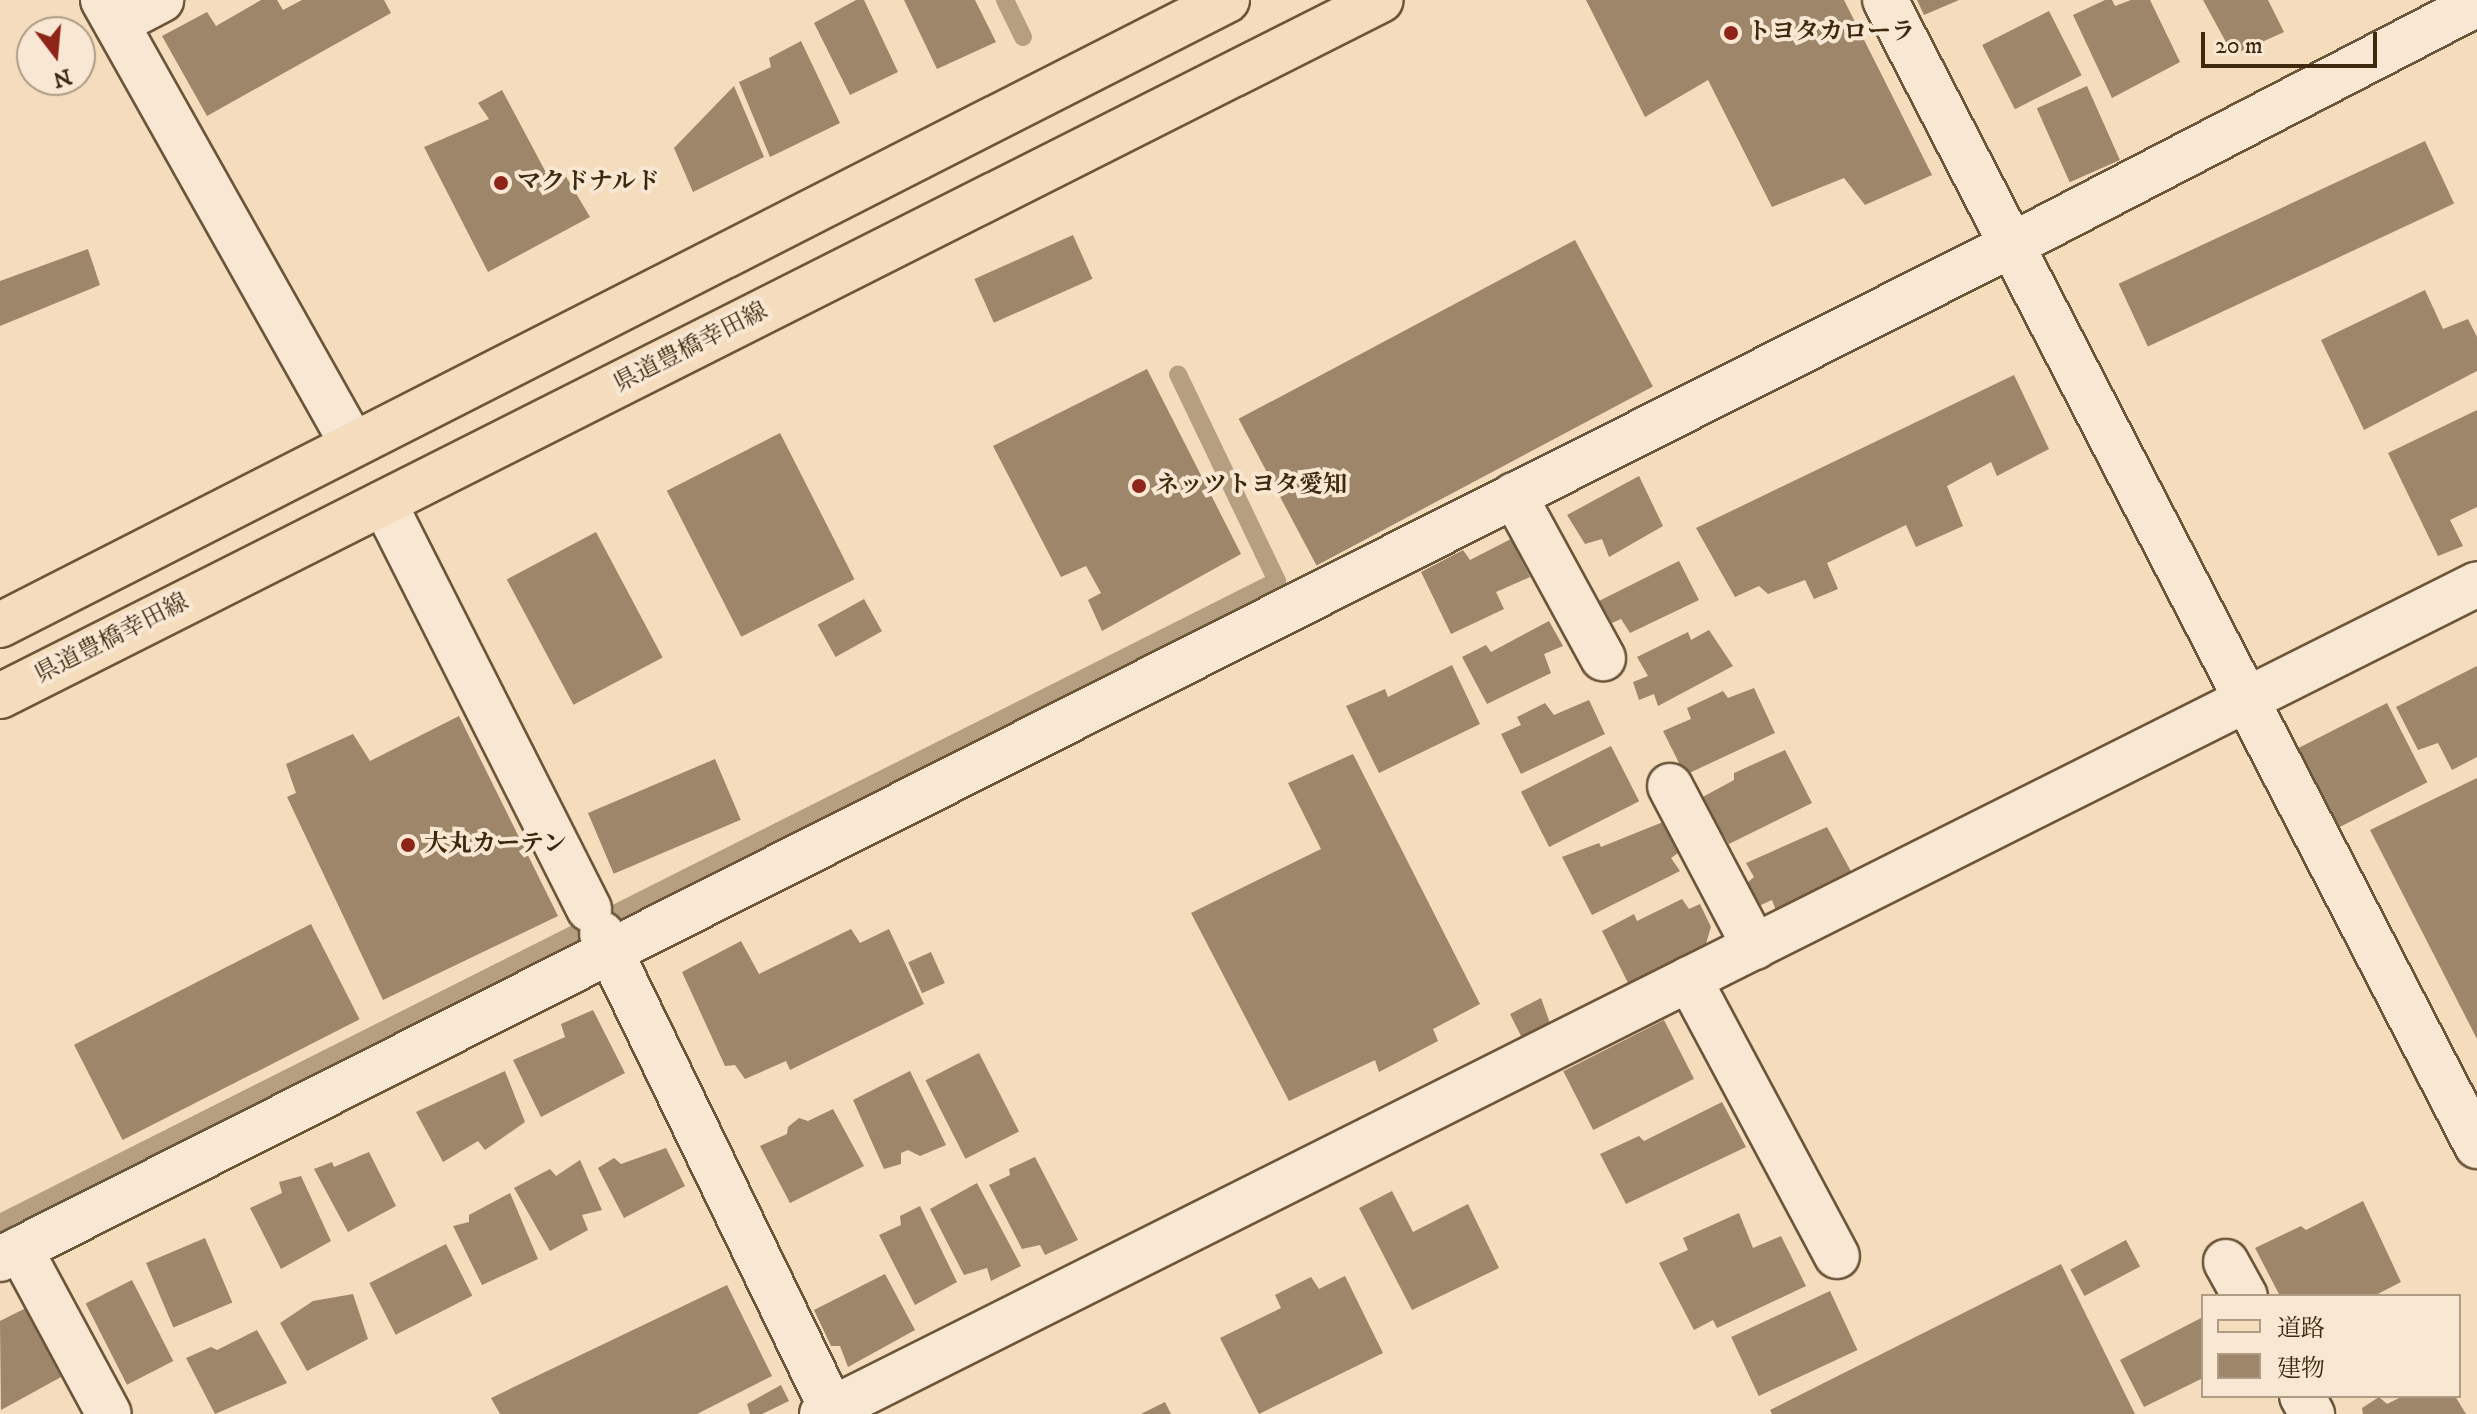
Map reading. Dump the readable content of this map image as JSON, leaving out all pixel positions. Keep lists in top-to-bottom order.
{
  "streets": {
    "main road": ["県道豊橋幸田線"]
  },
  "places": [
    "トヨタカローラ",
    "マクドナルド",
    "ネッツトヨタ愛知",
    "大丸カーテン"
  ],
  "legend": ["道路", "建物"],
  "scale_bar": "20 m",
  "north": "bottom"
}
